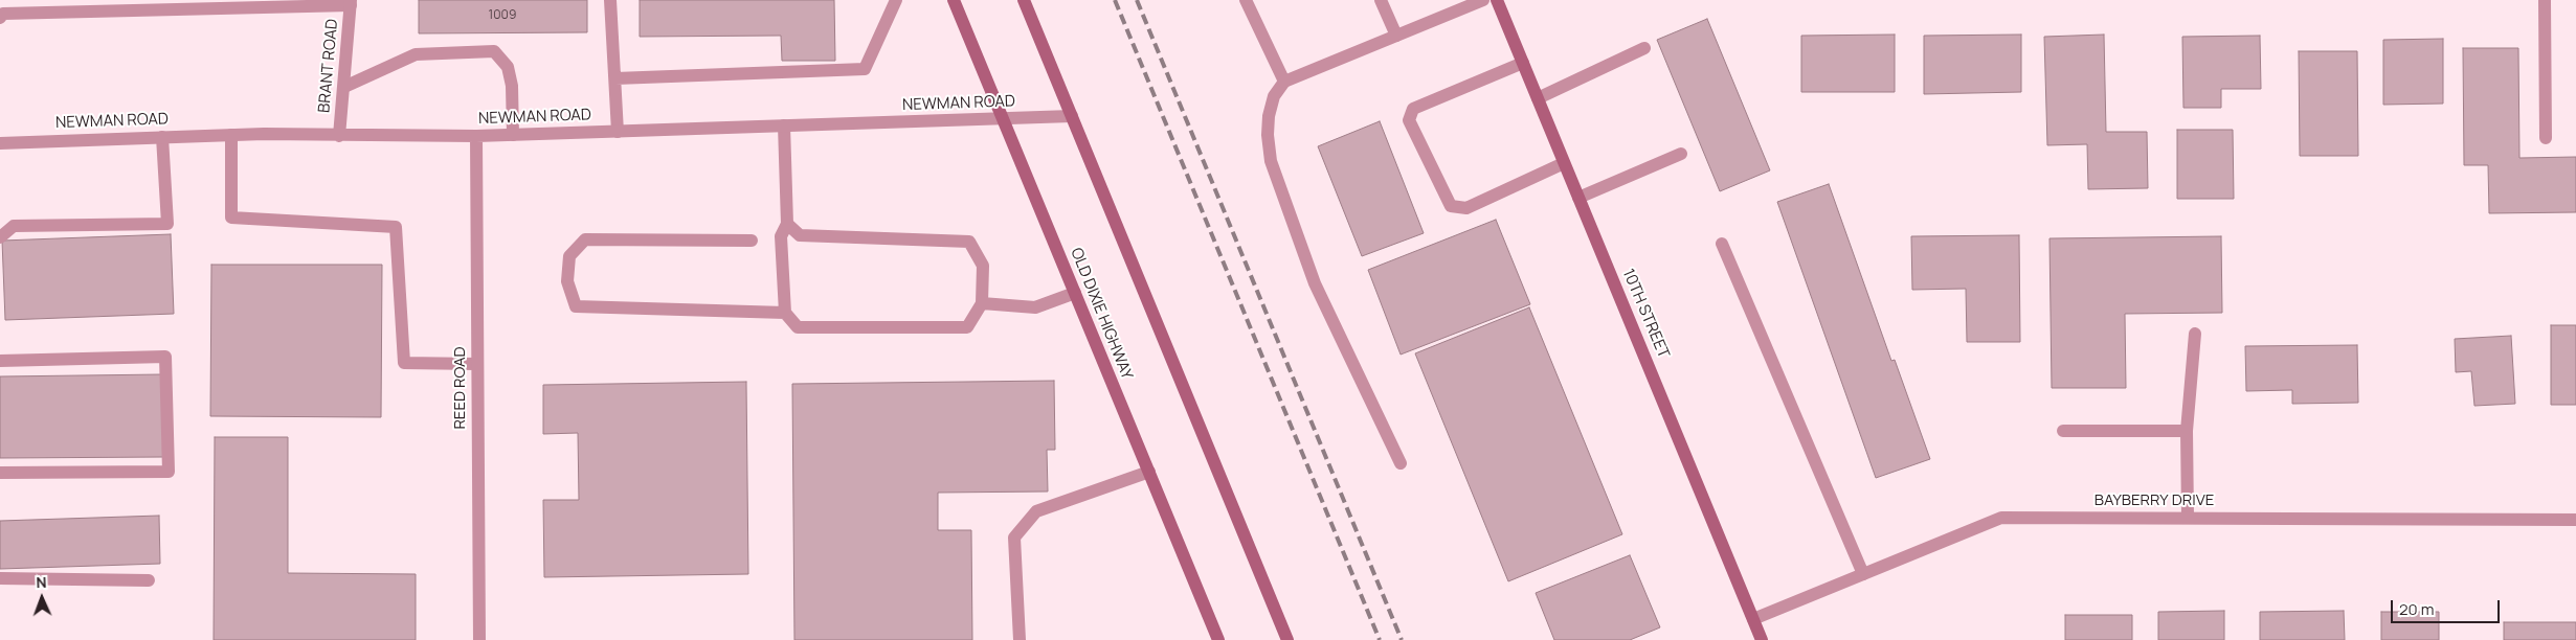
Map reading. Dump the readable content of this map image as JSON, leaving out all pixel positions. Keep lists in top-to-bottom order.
{
  "streets": {
    "main road": ["OLD DIXIE HIGHWAY", "10TH STREET"],
    "street": [
      "BRANT ROAD",
      "NEWMAN ROAD",
      "REED ROAD",
      "BAYBERRY DRIVE"
    ]
  },
  "crossings": [
    ["BRANT ROAD", "NEWMAN ROAD"],
    ["NEWMAN ROAD", "OLD DIXIE HIGHWAY"],
    ["NEWMAN ROAD", "REED ROAD"],
    ["10TH STREET", "BAYBERRY DRIVE"]
  ],
  "house_numbers": ["1009"],
  "scale_bar": "20 m",
  "north": "top"
}
